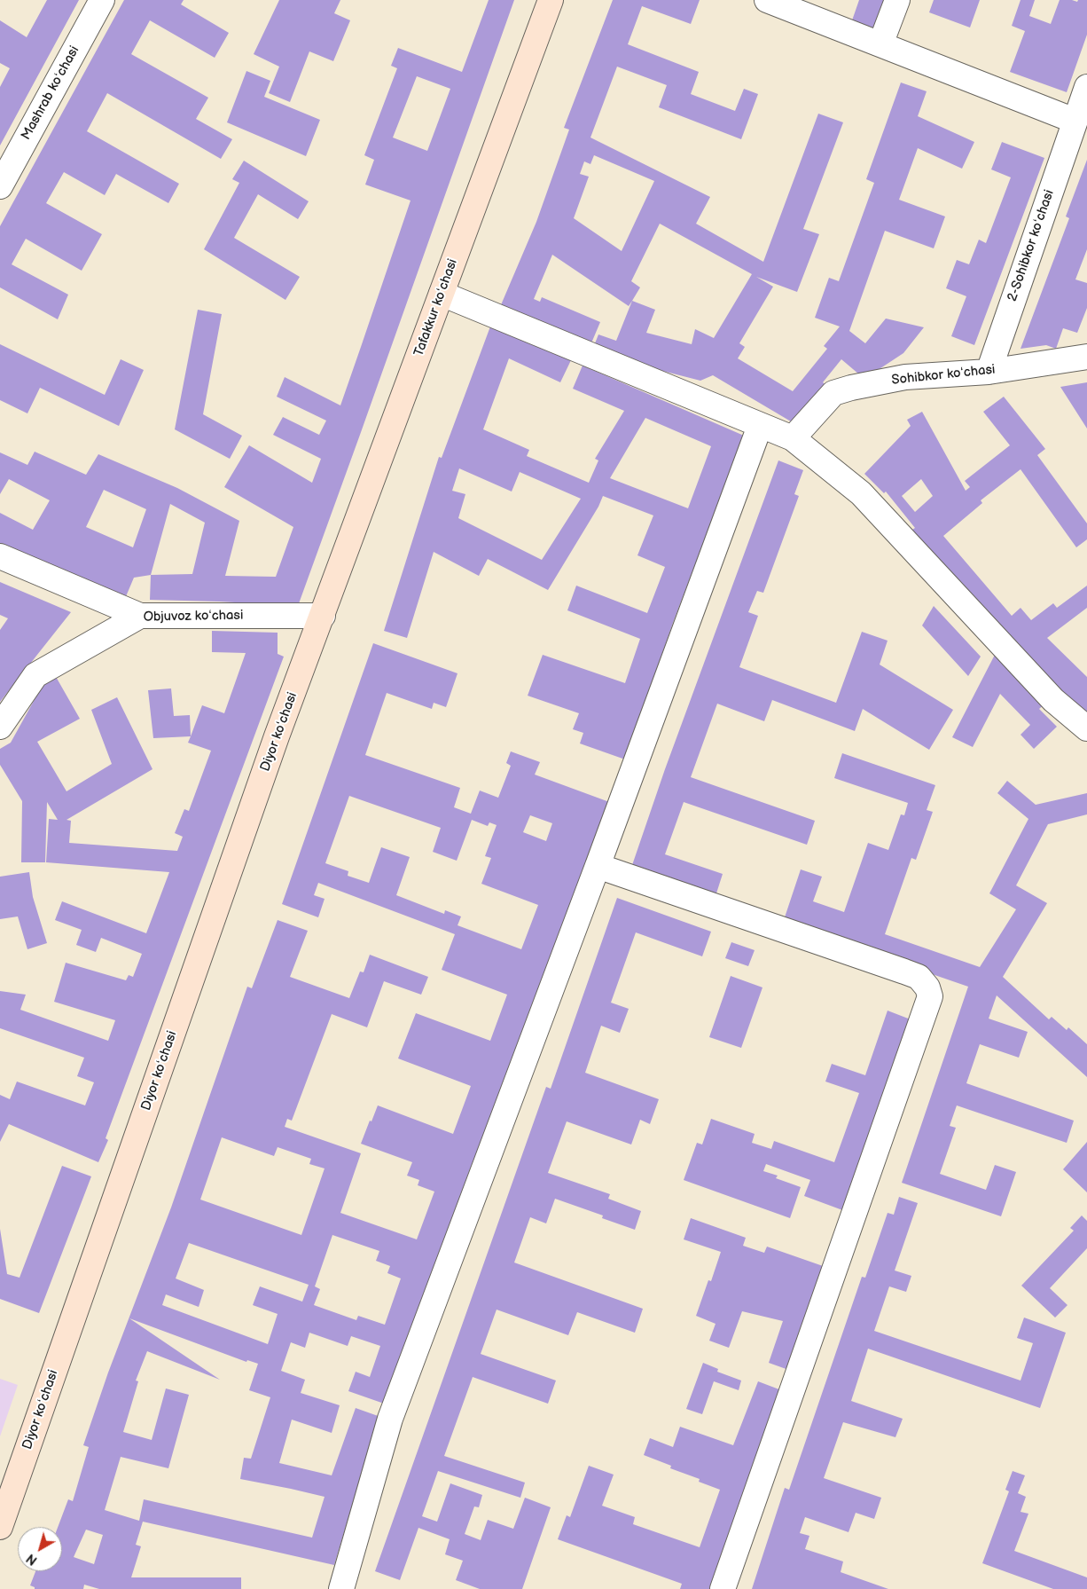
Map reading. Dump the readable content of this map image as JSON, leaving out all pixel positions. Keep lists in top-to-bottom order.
{
  "streets": {
    "main road": ["Tafakkur koʻchasi", "Diyor koʻchasi"],
    "street": [
      "Mashrab koʻchasi",
      "2-Sohibkor koʻchasi",
      "Sohibkor koʻchasi",
      "Objuvoz koʻchasi"
    ]
  },
  "crossings": [
    ["2-Sohibkor koʻchasi", "Sohibkor koʻchasi"],
    ["Tafakkur koʻchasi", "Objuvoz koʻchasi"],
    ["Tafakkur koʻchasi", "Diyor koʻchasi"],
    ["Objuvoz koʻchasi", "Diyor koʻchasi"]
  ],
  "north": "bottom left"
}
